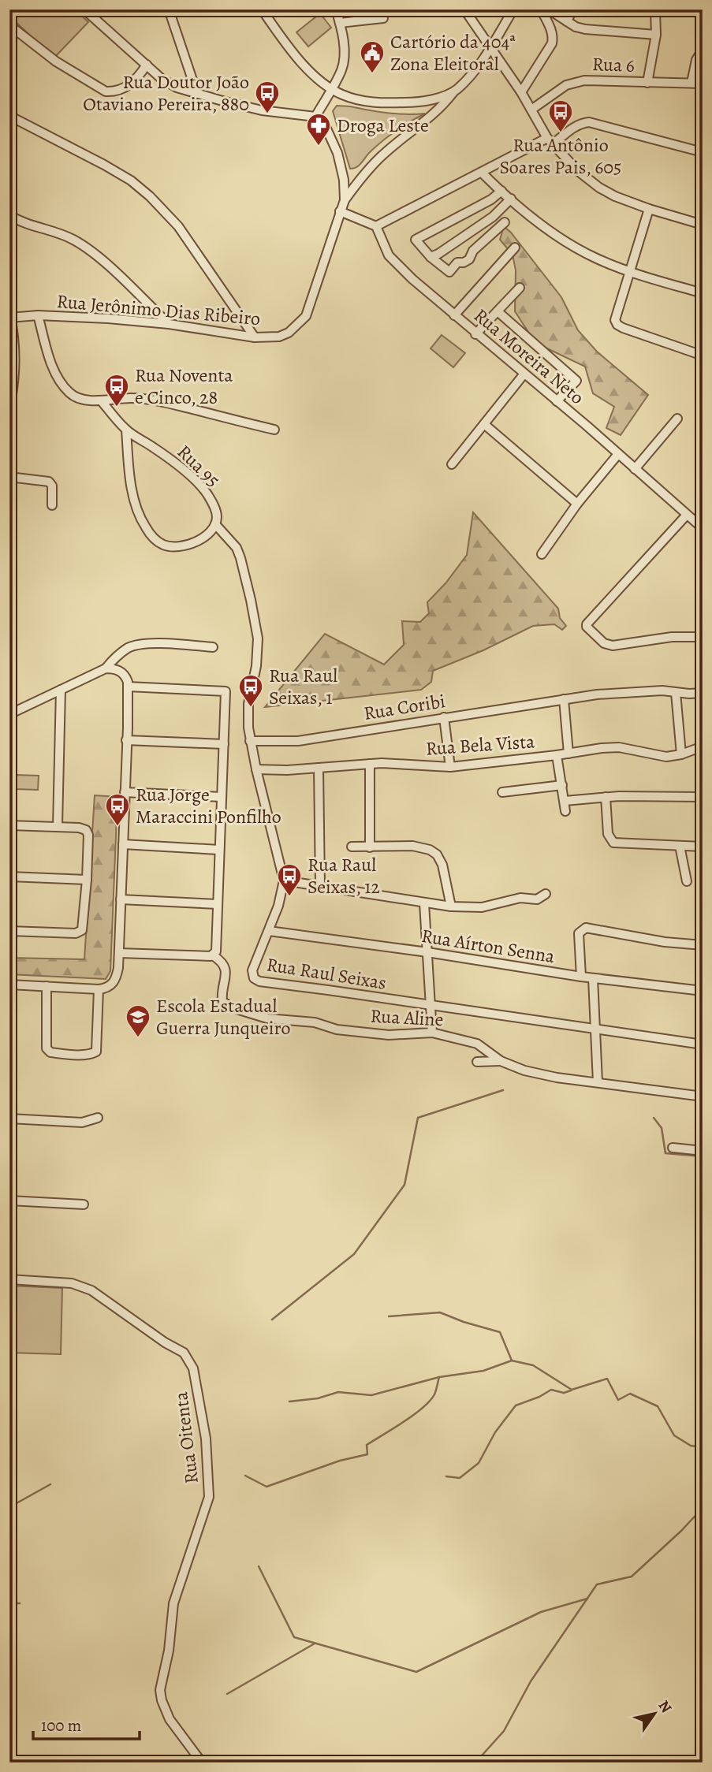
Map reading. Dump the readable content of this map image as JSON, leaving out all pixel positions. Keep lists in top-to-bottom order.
{
  "streets": {
    "street": [
      "Rua 6",
      "Rua Jerônimo Dias Ribeiro",
      "Rua Moreira Neto",
      "Rua 95",
      "Rua Coribi",
      "Rua Bela Vista",
      "Rua Aírton Senna",
      "Rua Raul Seixas",
      "Rua Aline",
      "Rua Oitenta"
    ]
  },
  "crossings": [
    ["Rua 95", "Rua Raul Seixas"],
    ["Rua Coribi", "Rua Raul Seixas"],
    ["Rua Bela Vista", "Rua Raul Seixas"],
    ["Rua Aírton Senna", "Rua Raul Seixas"]
  ],
  "places": {
    "public building": ["Cartório da 404ª Zona Eleitoral"],
    "bus stop": [
      "Rua Doutor João Otaviano Pereira, 880",
      "Rua Antônio Soares Pais, 605",
      "Rua Noventa e Cinco, 28",
      "Rua Raul Seixas, 1",
      "Rua Jorge Maraccini Ponfilho",
      "Rua Raul Seixas, 12"
    ],
    "pharmacy": ["Droga Leste"],
    "school or university": ["Escola Estadual Guerra Junqueiro"]
  },
  "scale_bar": "100 m",
  "north": "top right"
}
